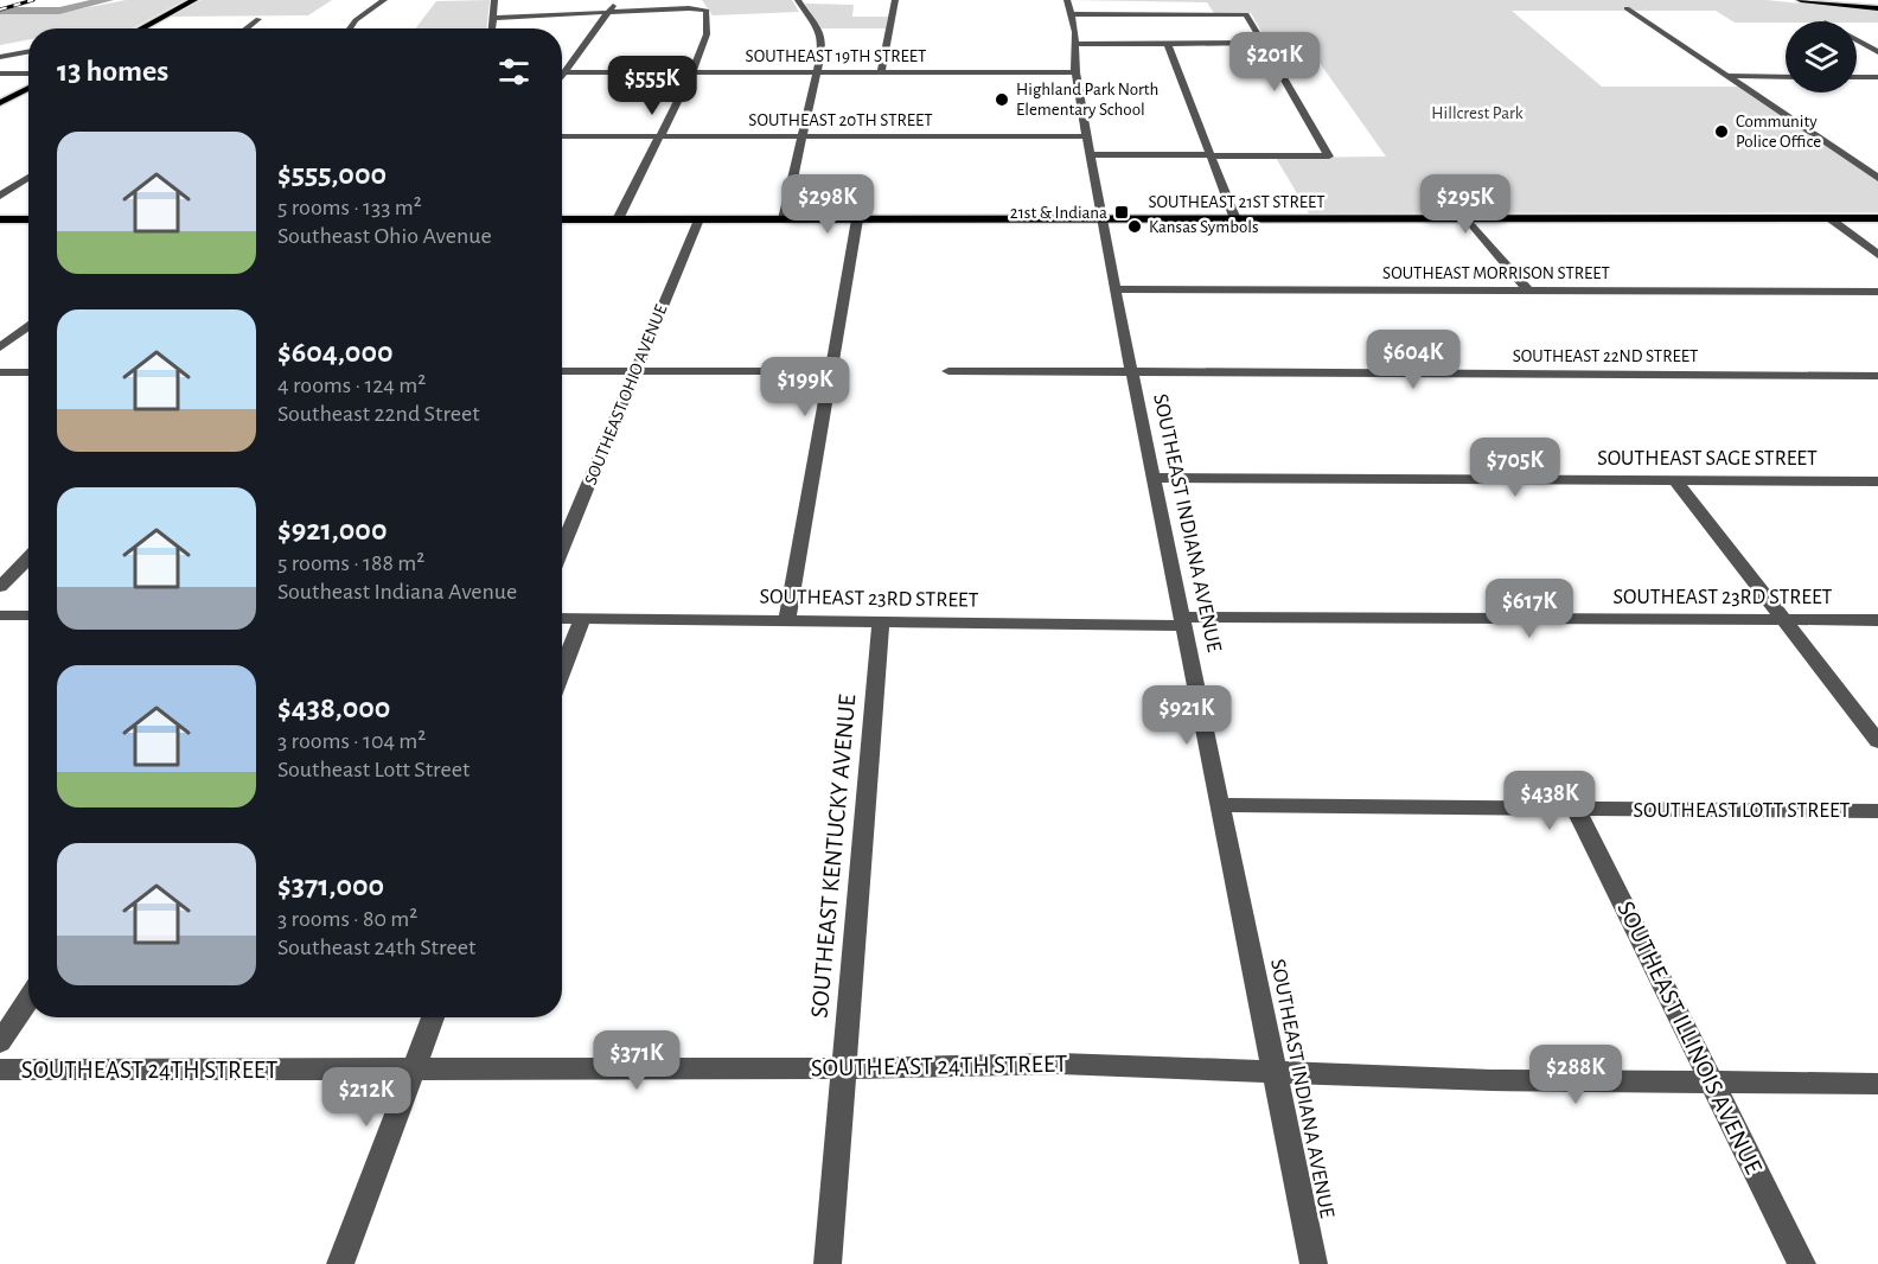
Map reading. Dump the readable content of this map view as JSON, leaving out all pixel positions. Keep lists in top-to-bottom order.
{
  "streets": {
    "main road": ["SOUTHEAST 21ST STREET"],
    "street": [
      "SOUTHEAST 19TH STREET",
      "SOUTHEAST 20TH STREET",
      "SOUTHEAST MORRISON STREET",
      "SOUTHEAST 22ND STREET",
      "SOUTHEAST OHIO AVENUE",
      "SOUTHEAST SAGE STREET",
      "SOUTHEAST INDIANA AVENUE",
      "SOUTHEAST 23RD STREET",
      "SOUTHEAST LOTT STREET",
      "SOUTHEAST KENTUCKY AVENUE",
      "SOUTHEAST ILLINOIS AVENUE",
      "SOUTHEAST 24TH STREET"
    ]
  },
  "crossings": [
    ["SOUTHEAST 19TH STREET", "SOUTHEAST INDIANA AVENUE"],
    ["SOUTHEAST 20TH STREET", "SOUTHEAST INDIANA AVENUE"],
    ["SOUTHEAST 21ST STREET", "SOUTHEAST OHIO AVENUE"],
    ["SOUTHEAST 21ST STREET", "SOUTHEAST INDIANA AVENUE"],
    ["SOUTHEAST MORRISON STREET", "SOUTHEAST INDIANA AVENUE"],
    ["SOUTHEAST 22ND STREET", "SOUTHEAST INDIANA AVENUE"],
    ["SOUTHEAST SAGE STREET", "SOUTHEAST INDIANA AVENUE"],
    ["SOUTHEAST INDIANA AVENUE", "SOUTHEAST 23RD STREET"],
    ["SOUTHEAST INDIANA AVENUE", "SOUTHEAST LOTT STREET"],
    ["SOUTHEAST INDIANA AVENUE", "SOUTHEAST 24TH STREET"],
    ["SOUTHEAST 23RD STREET", "SOUTHEAST KENTUCKY AVENUE"],
    ["SOUTHEAST LOTT STREET", "SOUTHEAST ILLINOIS AVENUE"],
    ["SOUTHEAST KENTUCKY AVENUE", "SOUTHEAST 24TH STREET"],
    ["SOUTHEAST ILLINOIS AVENUE", "SOUTHEAST 24TH STREET"]
  ],
  "parks": ["Hillcrest Park"],
  "places": {
    "other": ["Highland Park North Elementary School", "Community Police Office", "Kansas Symbols"],
    "transit": ["21st & Indiana"]
  },
  "page": {
    "heading": "13 homes",
    "price": [
      "$201K",
      "$555K",
      "$298K",
      "$295K",
      "$604K",
      "$199K",
      "$705K",
      "$617K",
      "$921K",
      "$438K",
      "$371K",
      "$288K",
      "$212K"
    ],
    "list": [
      {
        "name": "$555,000",
        "note": "5 rooms · 133 m² · Southeast Ohio Avenue"
      },
      {
        "name": "$604,000",
        "note": "4 rooms · 124 m² · Southeast 22nd Street"
      },
      {
        "name": "$921,000",
        "note": "5 rooms · 188 m² · Southeast Indiana Avenue"
      },
      {
        "name": "$438,000",
        "note": "3 rooms · 104 m² · Southeast Lott Street"
      },
      {
        "name": "$371,000",
        "note": "3 rooms · 80 m² · Southeast 24th Street"
      }
    ]
  }
}
